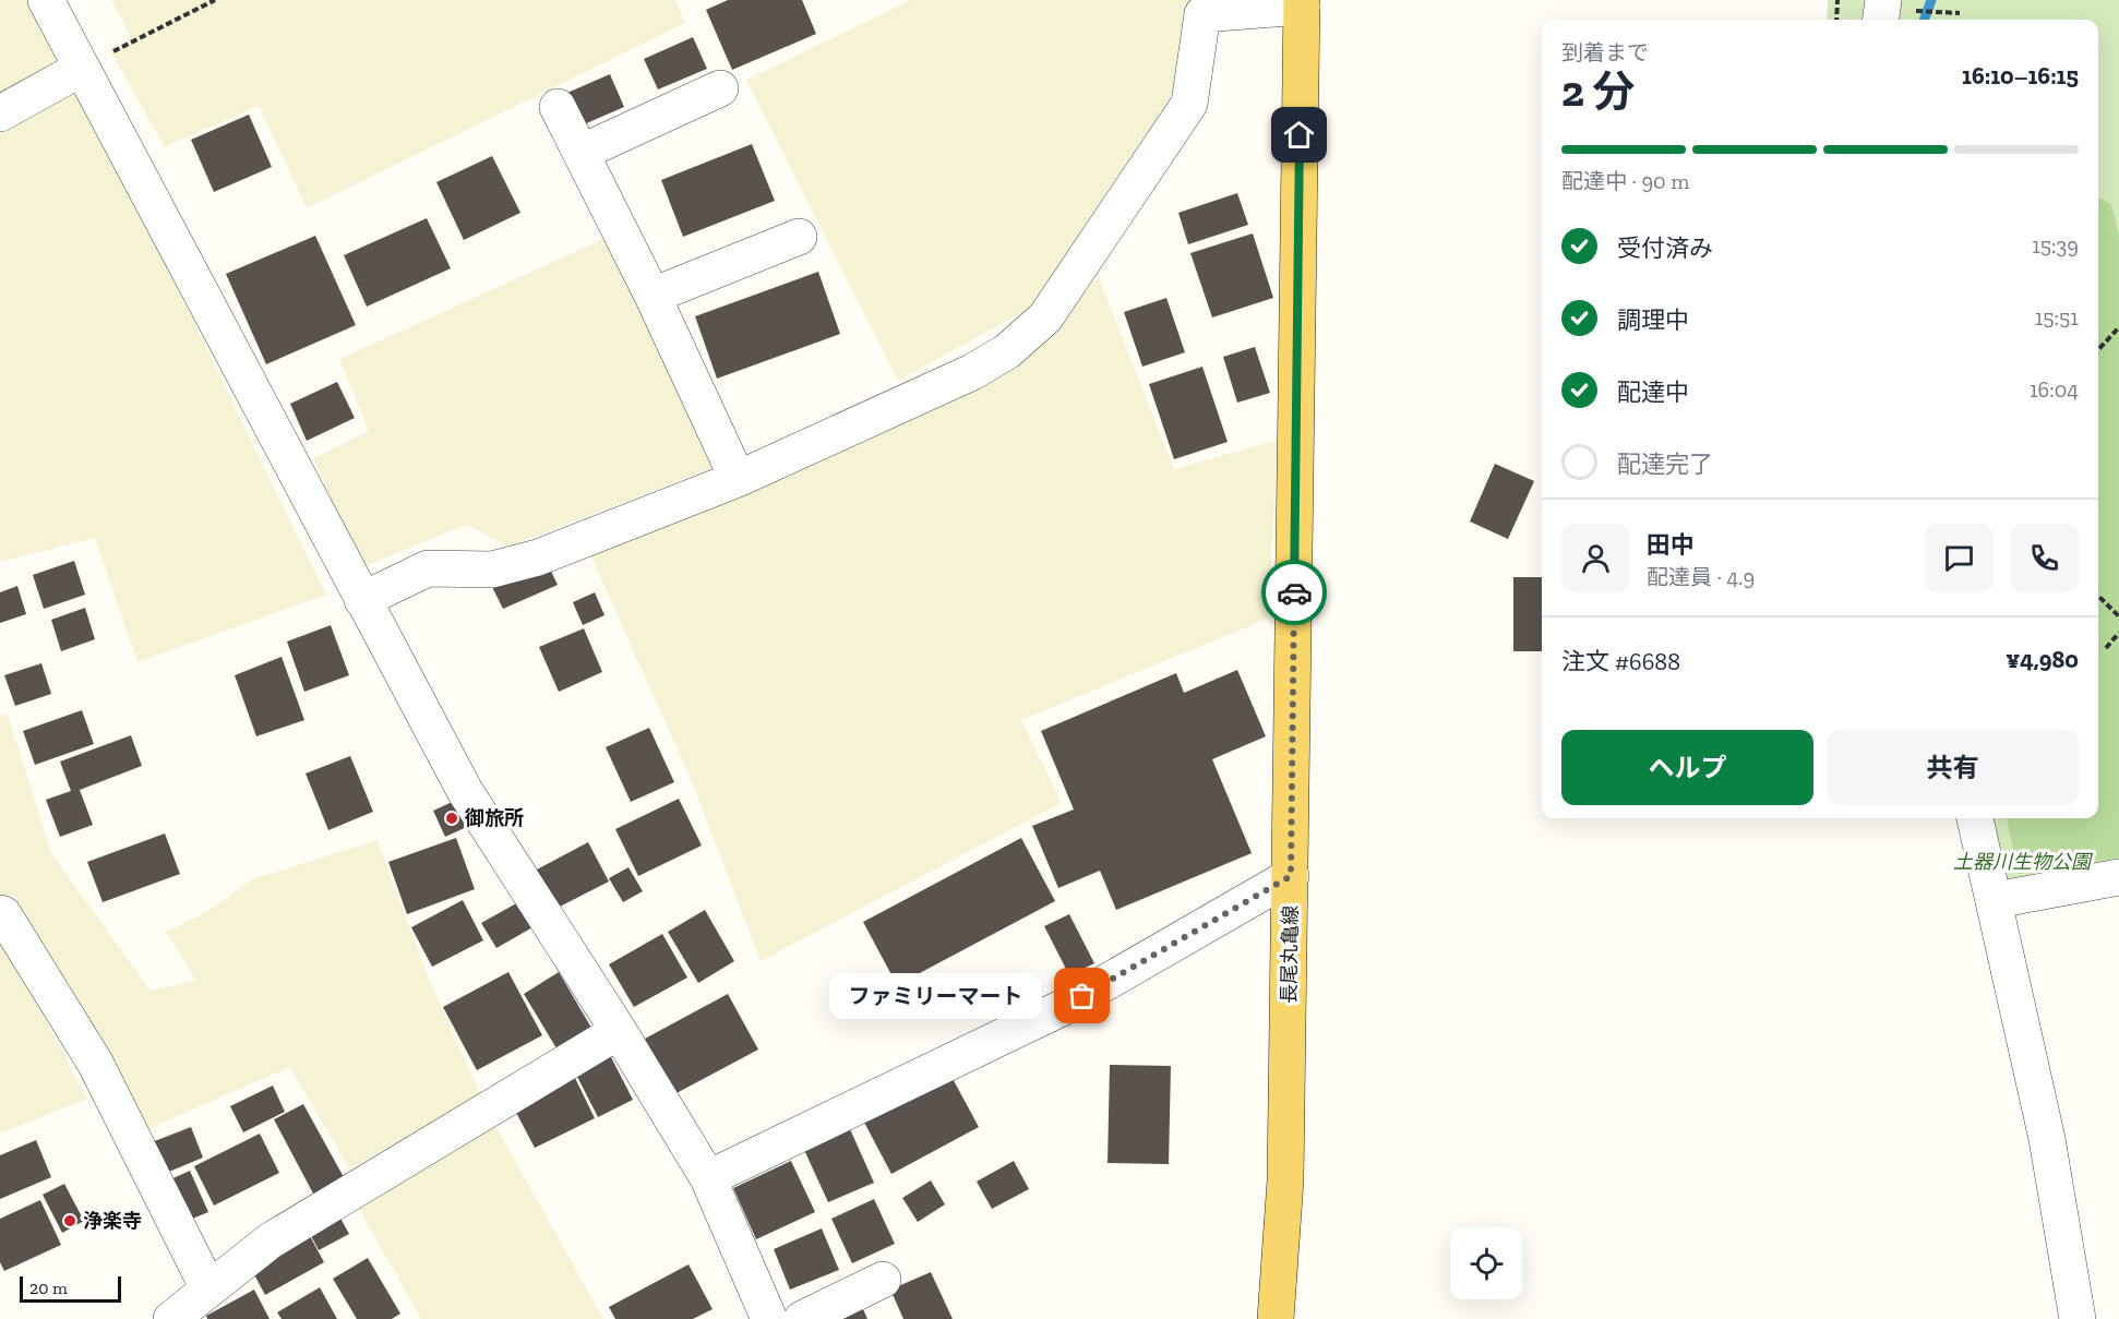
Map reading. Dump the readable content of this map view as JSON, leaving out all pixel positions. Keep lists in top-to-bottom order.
{
  "streets": {
    "main road": ["長尾丸亀線"]
  },
  "parks": ["土器川生物公園"],
  "places": ["御旅所", "ファミリーマート", "浄楽寺"],
  "scale_bar": "20 m",
  "page": {
    "heading": ["2 分", "到着まで", "16:10–16:15"],
    "panel": [
      "田中",
      "配達員 · 4.9",
      "注文 #6688",
      "¥4,980"
    ],
    "bar": "配達中 · 90 m",
    "list": [
      ["受付済み", "15:39"],
      ["調理中", "15:51"],
      ["配達中", "16:04"],
      "配達完了"
    ],
    "buttons": ["ヘルプ", "共有"],
    "bubble": "ファミリーマート",
    "scale": "20 m"
  }
}
